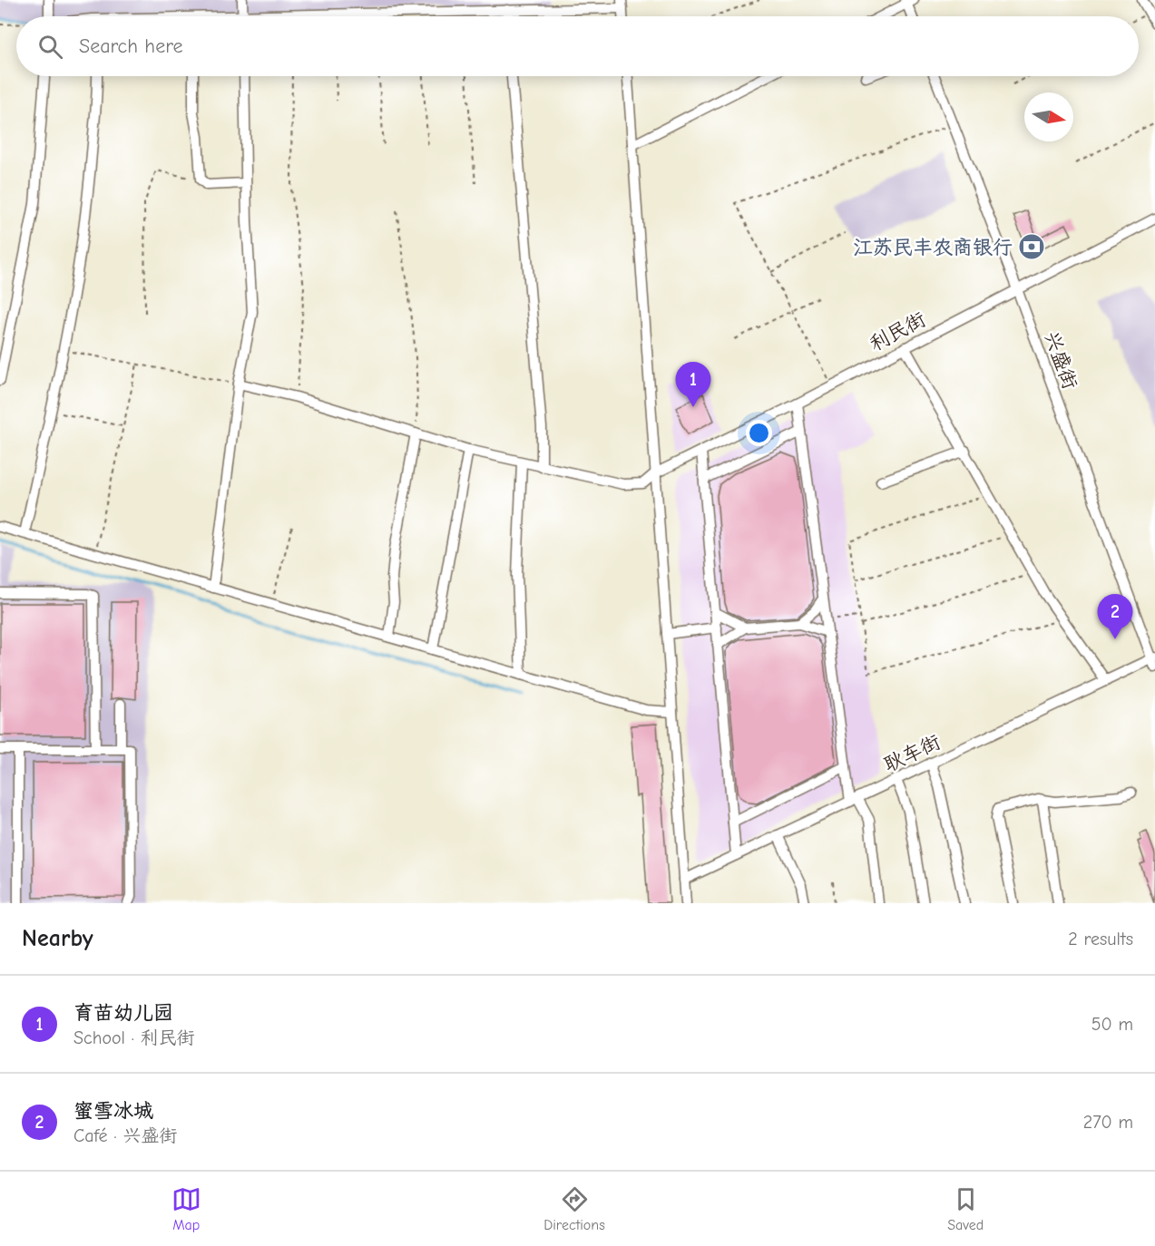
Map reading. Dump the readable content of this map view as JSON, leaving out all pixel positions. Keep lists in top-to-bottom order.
{
  "streets": {
    "street": ["利民街", "兴盛街", "耿车街"]
  },
  "crossings": [
    ["利民街", "兴盛街"],
    ["兴盛街", "耿车街"]
  ],
  "places": {
    "bank": ["江苏民丰农商银行"]
  },
  "north": "right",
  "page": {
    "search": "Search here",
    "pins": ["1", "2"],
    "heading": ["Nearby", "2 results"],
    "list": [
      {
        "mark": "1",
        "name": "育苗幼儿园",
        "note": "School · 利民街",
        "value": "50 m"
      },
      {
        "mark": "2",
        "name": "蜜雪冰城",
        "note": "Café · 兴盛街",
        "value": "270 m"
      }
    ],
    "nav": ["Map", "Directions", "Saved"]
  }
}
